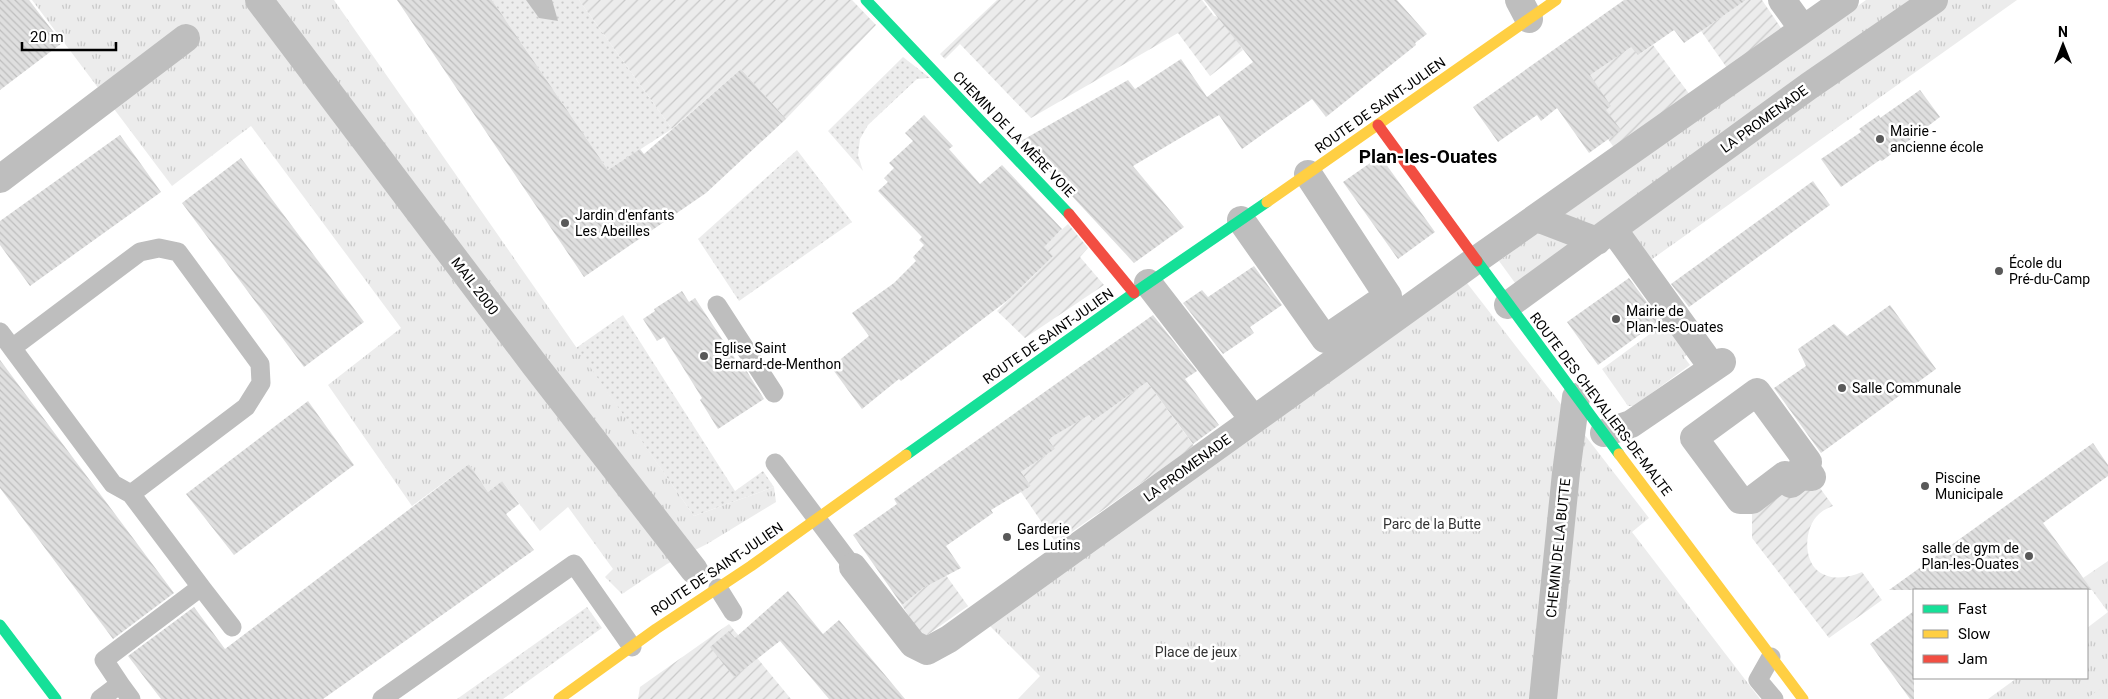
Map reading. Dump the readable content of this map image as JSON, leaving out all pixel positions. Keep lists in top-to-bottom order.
{
  "streets": {
    "street": [
      "ROUTE DE SAINT-JULIEN",
      "LA PROMENADE",
      "CHEMIN DE LA MÈRE VOIE",
      "MAIL 2000",
      "ROUTE DES CHEVALIERS-DE-MALTE",
      "CHEMIN DE LA BUTTE"
    ]
  },
  "crossings": [
    ["ROUTE DE SAINT-JULIEN", "CHEMIN DE LA MÈRE VOIE"],
    ["ROUTE DE SAINT-JULIEN", "ROUTE DES CHEVALIERS-DE-MALTE"],
    ["LA PROMENADE", "ROUTE DES CHEVALIERS-DE-MALTE"],
    ["ROUTE DES CHEVALIERS-DE-MALTE", "CHEMIN DE LA BUTTE"]
  ],
  "districts": ["Plan-les-Ouates"],
  "parks": ["Parc de la Butte", "Place de jeux"],
  "places": [
    "Mairie - ancienne école",
    "Jardin d'enfants Les Abeilles",
    "École du Pré-du-Camp",
    "Mairie de Plan-les-Ouates",
    "Eglise Saint Bernard-de-Menthon",
    "Salle Communale",
    "Piscine Municipale",
    "Garderie Les Lutins",
    "salle de gym de Plan-les-Ouates"
  ],
  "legend": ["Fast", "Slow", "Jam"],
  "scale_bar": "20 m",
  "north": "top"
}
